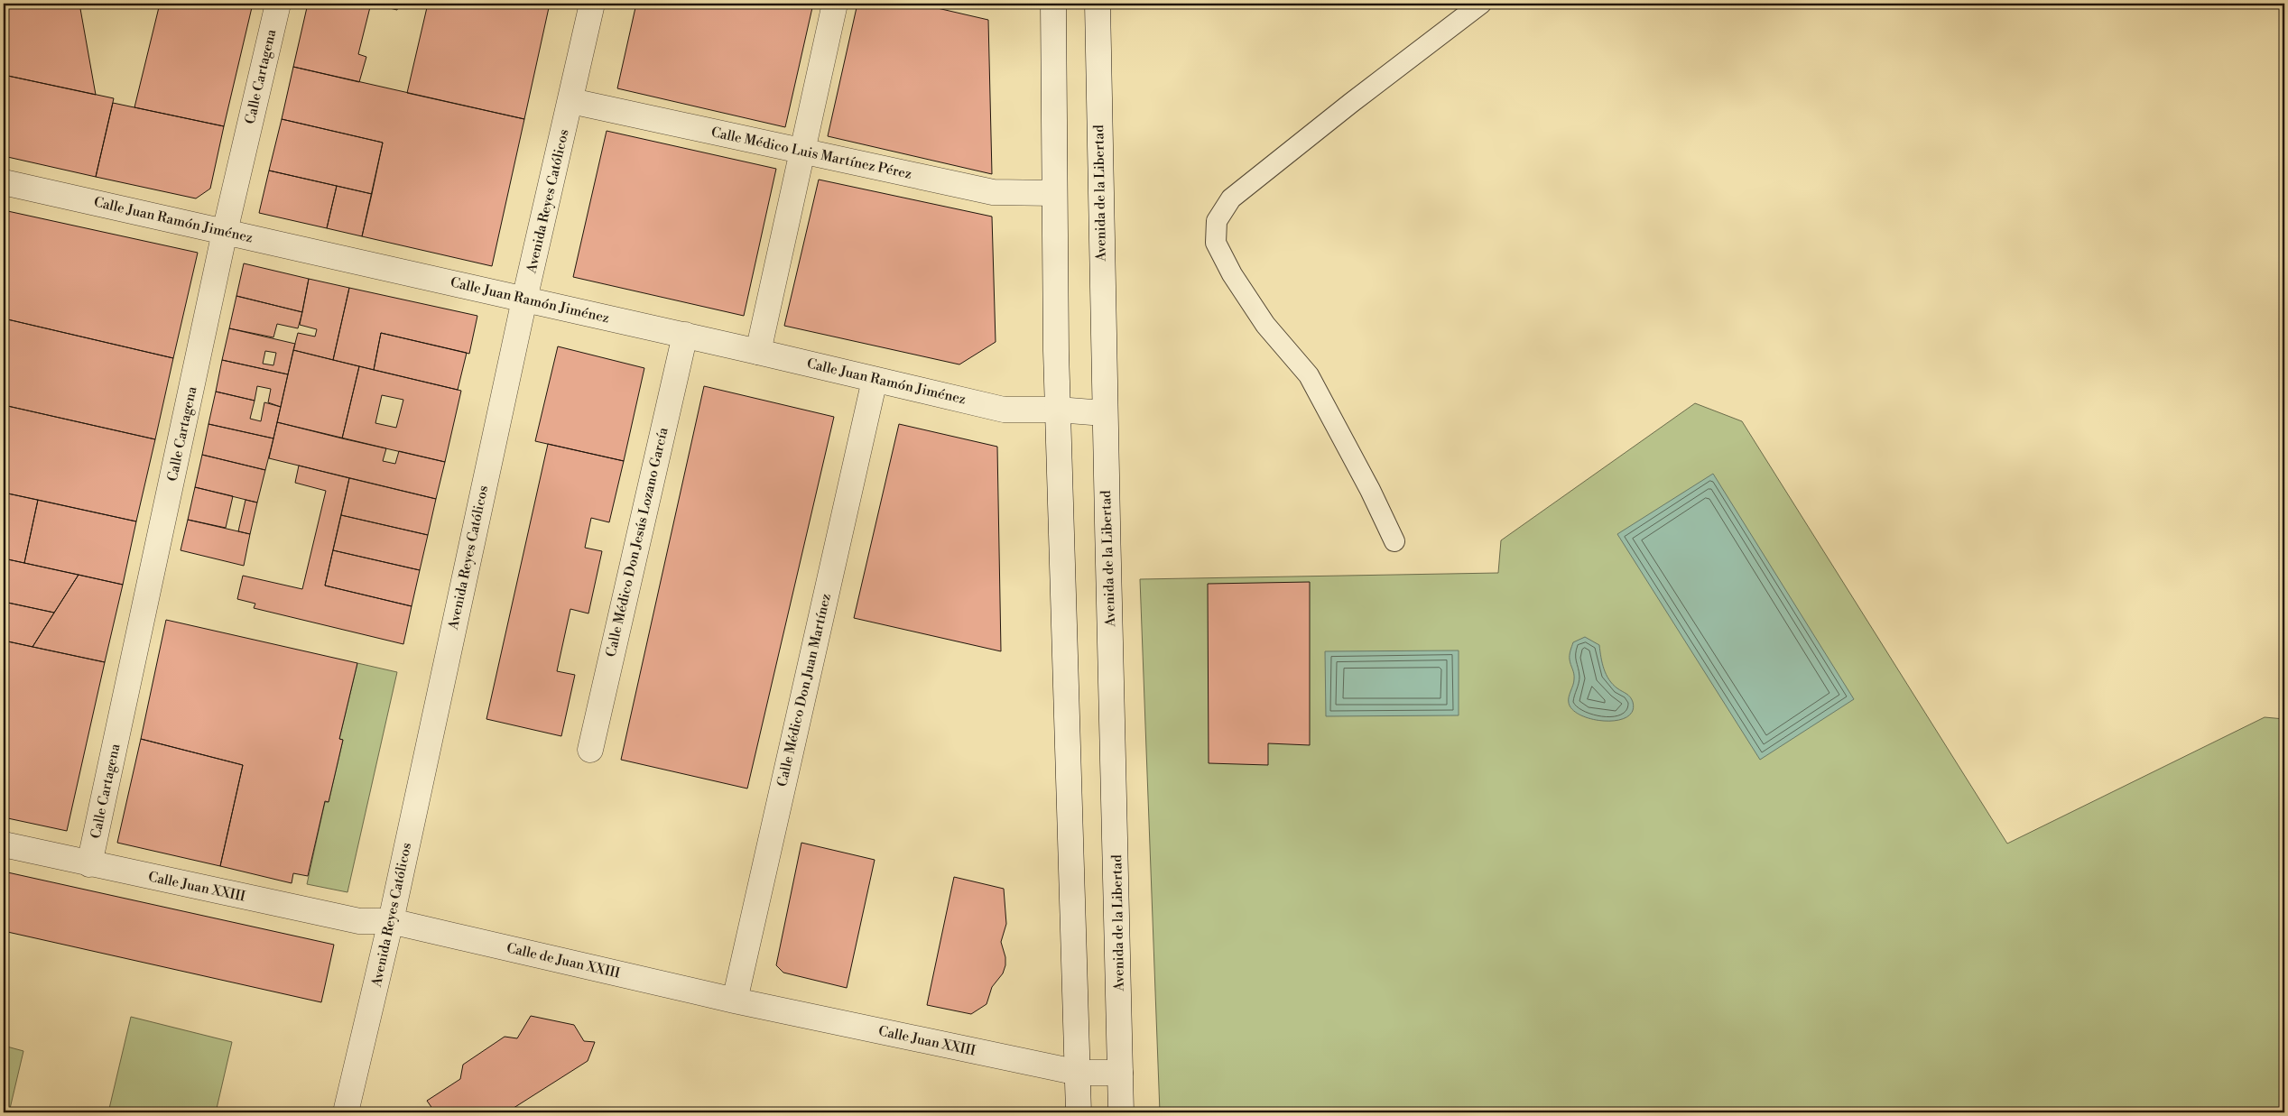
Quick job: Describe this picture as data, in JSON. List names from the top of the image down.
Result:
{
  "streets": {
    "street": [
      "Calle Cartagena",
      "Calle Médico Luis Martínez Pérez",
      "Avenida de la Libertad",
      "Avenida Reyes Católicos",
      "Calle Juan Ramón Jiménez",
      "Calle Médico Don Jesús Lozano García",
      "Calle Médico Don Juan Martínez",
      "Calle Juan XXIII",
      "Calle de Juan XXIII"
    ]
  },
  "crossings": [
    ["Calle Cartagena", "Calle Juan Ramón Jiménez"],
    ["Calle Cartagena", "Calle Juan XXIII"],
    ["Calle Médico Luis Martínez Pérez", "Avenida Reyes Católicos"],
    ["Avenida de la Libertad", "Calle Juan Ramón Jiménez"],
    ["Avenida de la Libertad", "Calle Juan XXIII"],
    ["Avenida Reyes Católicos", "Calle Juan Ramón Jiménez"],
    ["Avenida Reyes Católicos", "Calle Juan XXIII"],
    ["Avenida Reyes Católicos", "Calle de Juan XXIII"],
    ["Calle Juan Ramón Jiménez", "Calle Médico Don Jesús Lozano García"],
    ["Calle Juan Ramón Jiménez", "Calle Médico Don Juan Martínez"],
    ["Calle Médico Don Juan Martínez", "Calle Juan XXIII"],
    ["Calle Médico Don Juan Martínez", "Calle de Juan XXIII"],
    ["Calle Juan XXIII", "Calle de Juan XXIII"]
  ]
}
